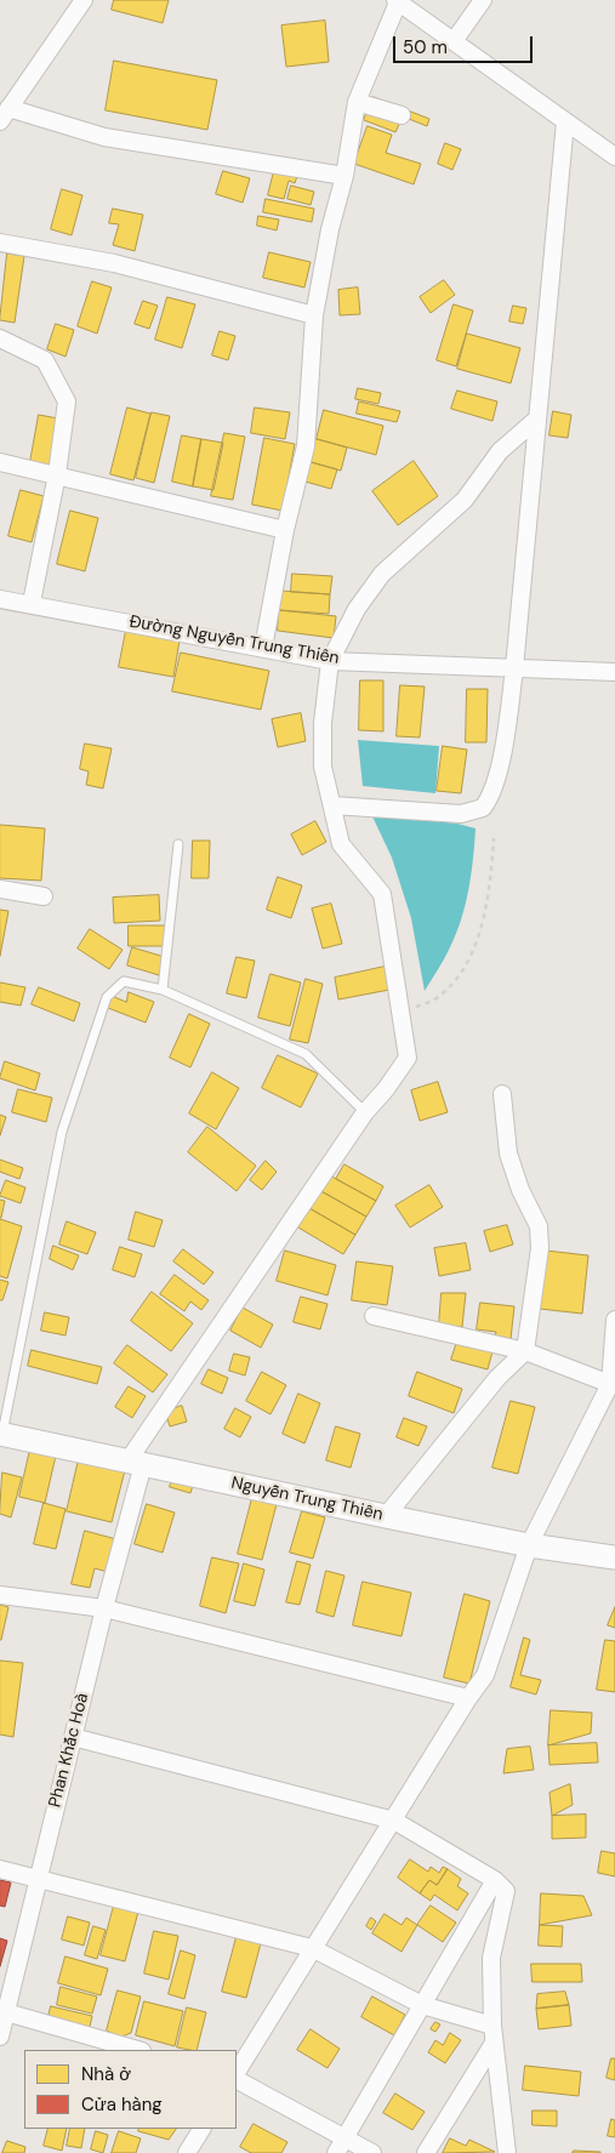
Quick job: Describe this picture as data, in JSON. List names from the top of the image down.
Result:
{
  "streets": {
    "street": ["Đường Nguyễn Trung Thiên", "Nguyễn Trung Thiên", "Phan Khắc Hoà"]
  },
  "crossings": [
    ["Đường Nguyễn Trung Thiên", "Phan Khắc Hoà"],
    ["Nguyễn Trung Thiên", "Phan Khắc Hoà"]
  ],
  "legend": ["Nhà ở", "Cửa hàng"],
  "scale_bar": "50 m"
}
